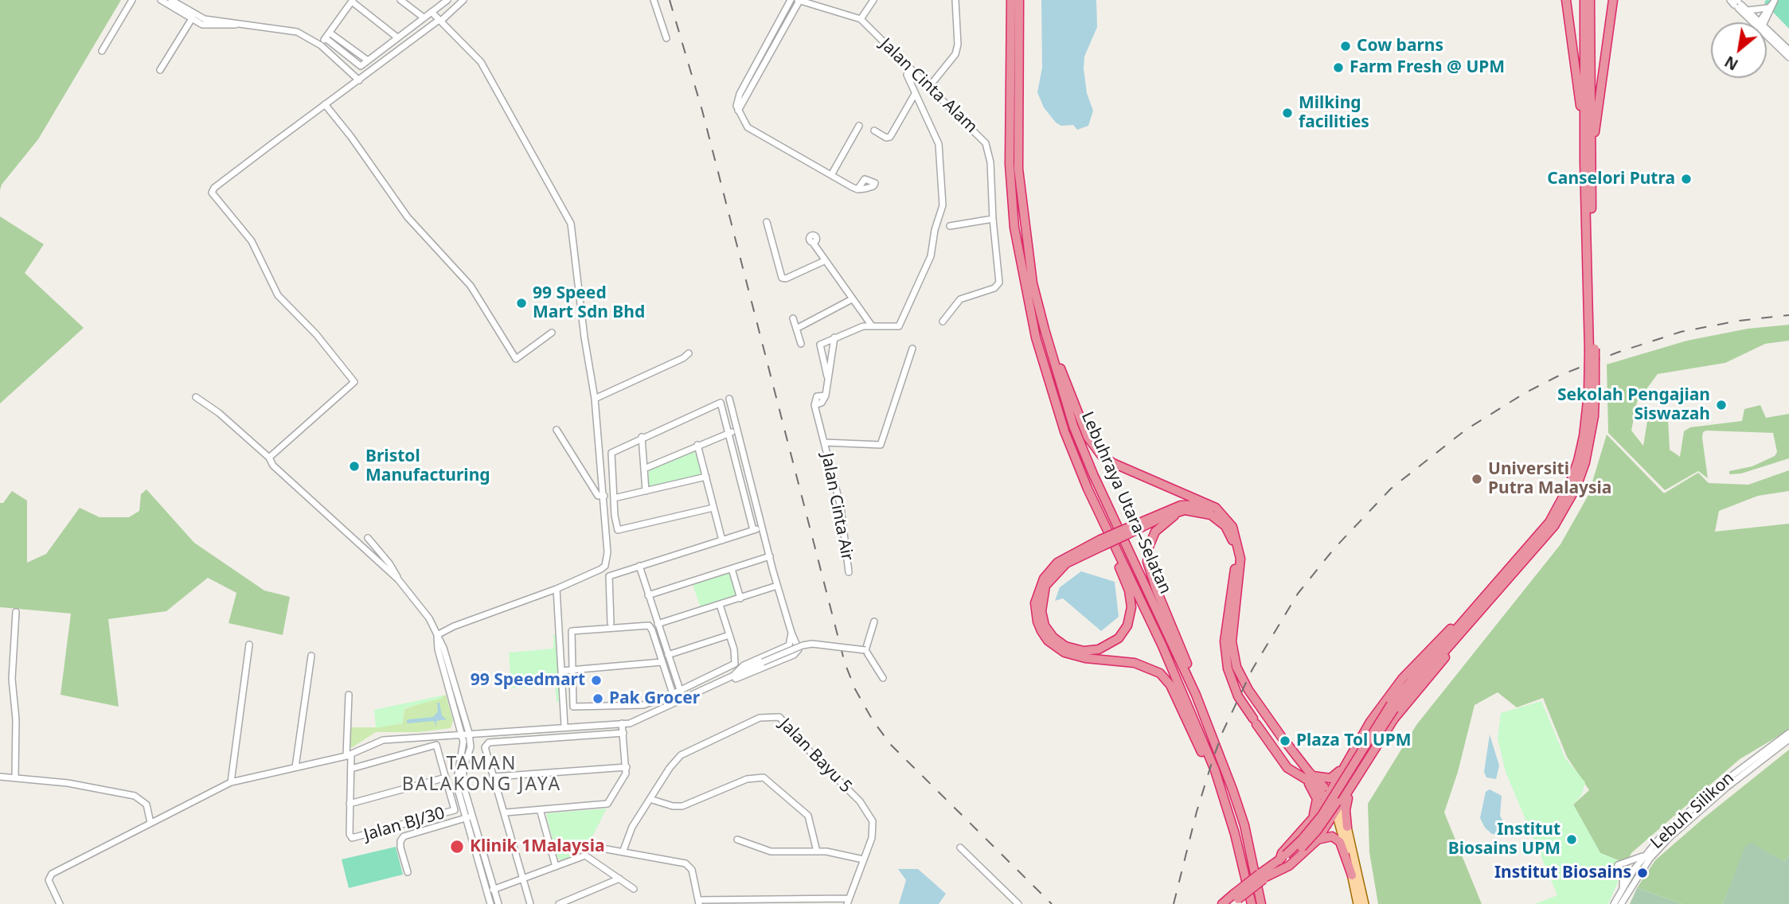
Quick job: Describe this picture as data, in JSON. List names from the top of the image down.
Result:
{
  "streets": {
    "highway": ["Lebuhraya Utara–Selatan"],
    "street": [
      "Jalan Cinta Alam",
      "Jalan Cinta Air",
      "Jalan Bayu 5",
      "Lebuh Silikon",
      "Jalan BJ/30"
    ]
  },
  "districts": ["TAMAN BALAKONG JAYA"],
  "places": [
    "Cow barns",
    "Farm Fresh @ UPM",
    "Milking facilities",
    "Canselori Putra",
    "99 Speed Mart Sdn Bhd",
    "Sekolah Pengajian Siswazah",
    "Bristol Manufacturing",
    "Universiti Putra Malaysia",
    "99 Speedmart",
    "Pak Grocer",
    "Plaza Tol UPM",
    "Institut Biosains UPM",
    "Klinik 1Malaysia",
    "Institut Biosains"
  ],
  "north": "bottom left"
}
